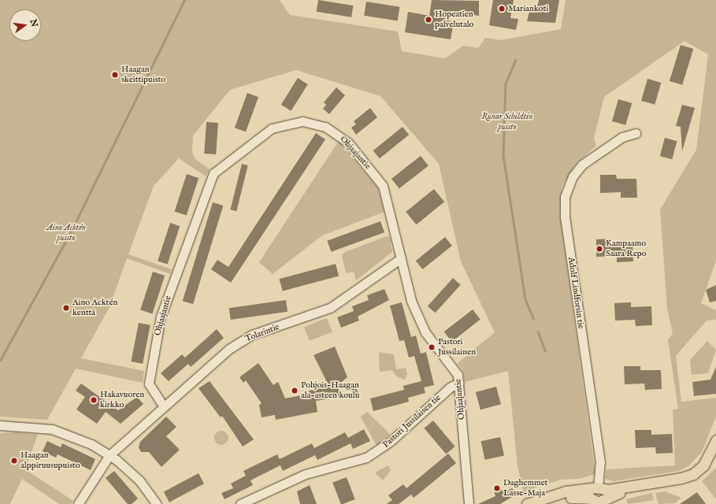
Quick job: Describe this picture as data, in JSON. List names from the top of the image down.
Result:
{
  "streets": {
    "street": [
      "Ohjaajantie",
      "Adolf Lindforsin tie",
      "Tolarintie",
      "Pastori Jussilaisen tie"
    ]
  },
  "crossings": [
    ["Ohjaajantie", "Tolarintie"],
    ["Ohjaajantie", "Pastori Jussilaisen tie"]
  ],
  "parks": ["Runar Schildtin puisto", "Aino Acktén puisto"],
  "places": [
    "Mariankoti",
    "Hopeatien palvelutalo",
    "Haagan skeittipuisto",
    "Kampaamo Saara Repo",
    "Aino Acktén kenttä",
    "Pastori Jussilainen",
    "Pohjois-Haagan ala-asteen koulu",
    "Hakavuoren kirkko",
    "Haagan alppiruusupuisto",
    "Daghemmet Lasse-Maja"
  ],
  "north": "right"
}
